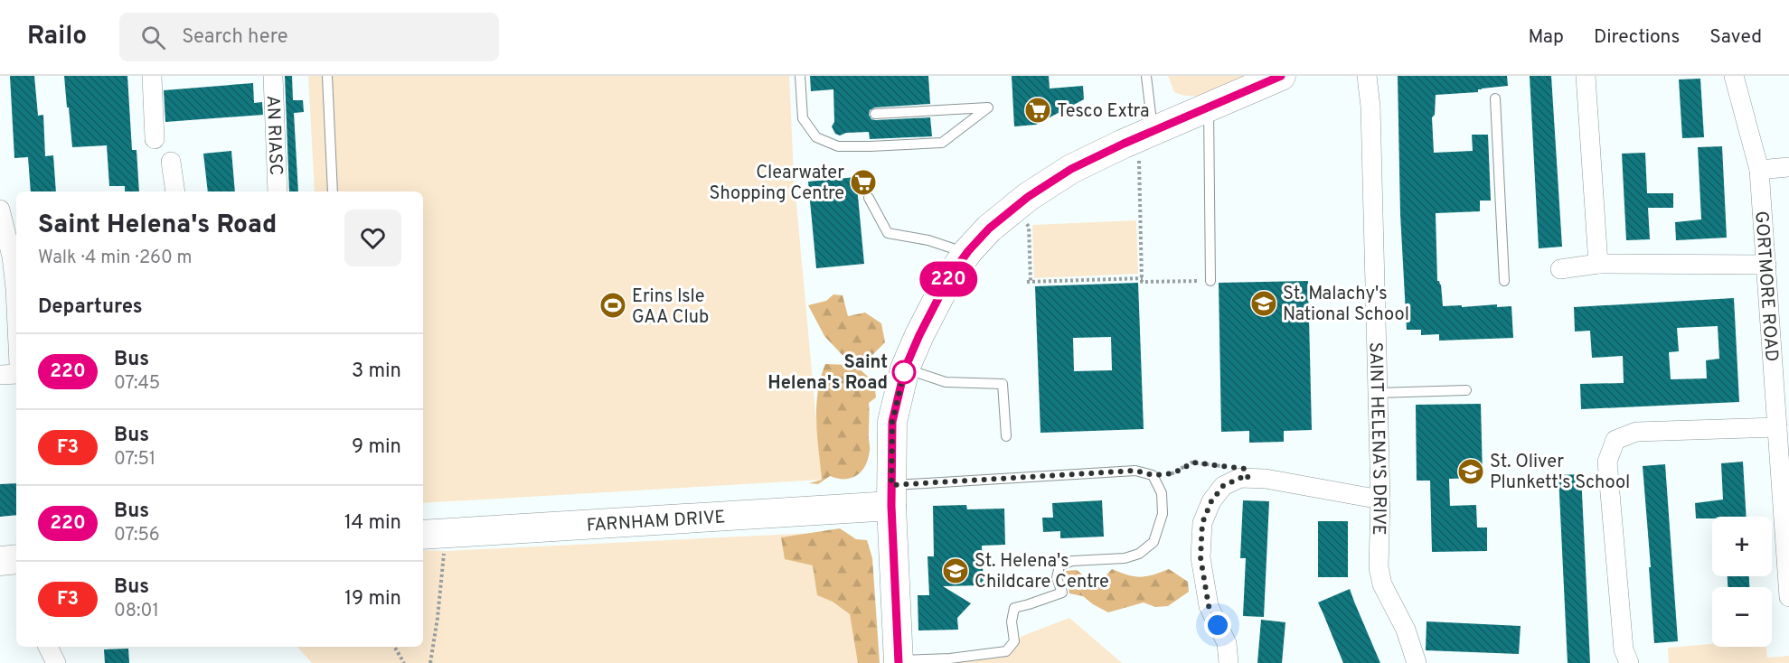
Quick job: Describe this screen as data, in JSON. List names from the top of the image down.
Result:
{
  "streets": {
    "street": [
      "AN RIASC",
      "GORTMORE ROAD",
      "SAINT HELENA'S DRIVE",
      "FARNHAM DRIVE"
    ]
  },
  "places": {
    "supermarket": ["Tesco Extra", "Clearwater Shopping Centre"],
    "school or university": ["St. Malachy's National School", "St. Oliver Plunkett's School", "St. Helena's Childcare Centre"],
    "sports": ["Erins Isle GAA Club"],
    "other": ["Saint Helena's Road"]
  },
  "lines": ["bus line 220"],
  "page": {
    "header": "Railo",
    "search": "Search here",
    "nav": ["Map", "Directions", "Saved"],
    "on_map": "220",
    "heading": [
      ["Saint Helena's Road", "Walk · 4 min · 260 m"],
      "Departures"
    ],
    "list": [
      {
        "mark": "220",
        "name": "Bus",
        "note": "07:45",
        "value": "3 min"
      },
      {
        "mark": "F3",
        "name": "Bus",
        "note": "07:51",
        "value": "9 min"
      },
      {
        "mark": "220",
        "name": "Bus",
        "note": "07:56",
        "value": "14 min"
      },
      {
        "mark": "F3",
        "name": "Bus",
        "note": "08:01",
        "value": "19 min"
      }
    ],
    "map_buttons": ["+", "−"]
  }
}
